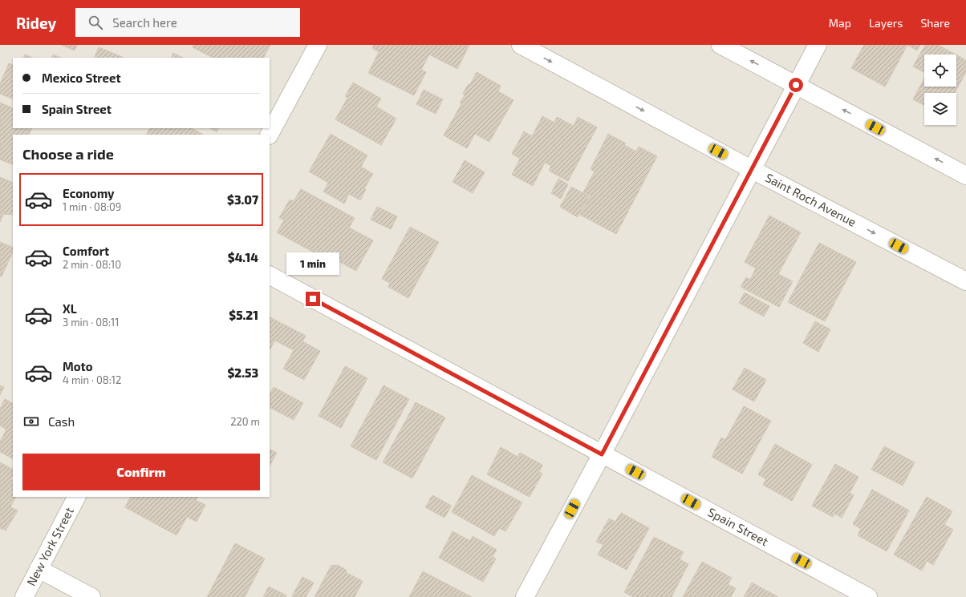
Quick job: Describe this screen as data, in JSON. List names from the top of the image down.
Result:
{
  "streets": {
    "street": ["Saint Roch Avenue", "Spain Street", "New York Street"]
  },
  "page": {
    "header": "Ridey",
    "search": "Search here",
    "nav": ["Map", "Layers", "Share"],
    "banner": ["Mexico Street", "Spain Street"],
    "heading": "Choose a ride",
    "list": [
      {
        "name": "Economy",
        "note": "1 min · 08:09",
        "value": "$3.07"
      },
      {
        "name": "Comfort",
        "note": "2 min · 08:10",
        "value": "$4.14"
      },
      {
        "name": "XL",
        "note": "3 min · 08:11",
        "value": "$5.21"
      },
      {
        "name": "Moto",
        "note": "4 min · 08:12",
        "value": "$2.53"
      }
    ],
    "bubble": "1 min",
    "pay": ["Cash", "220 m"],
    "buttons": "Confirm"
  }
}
